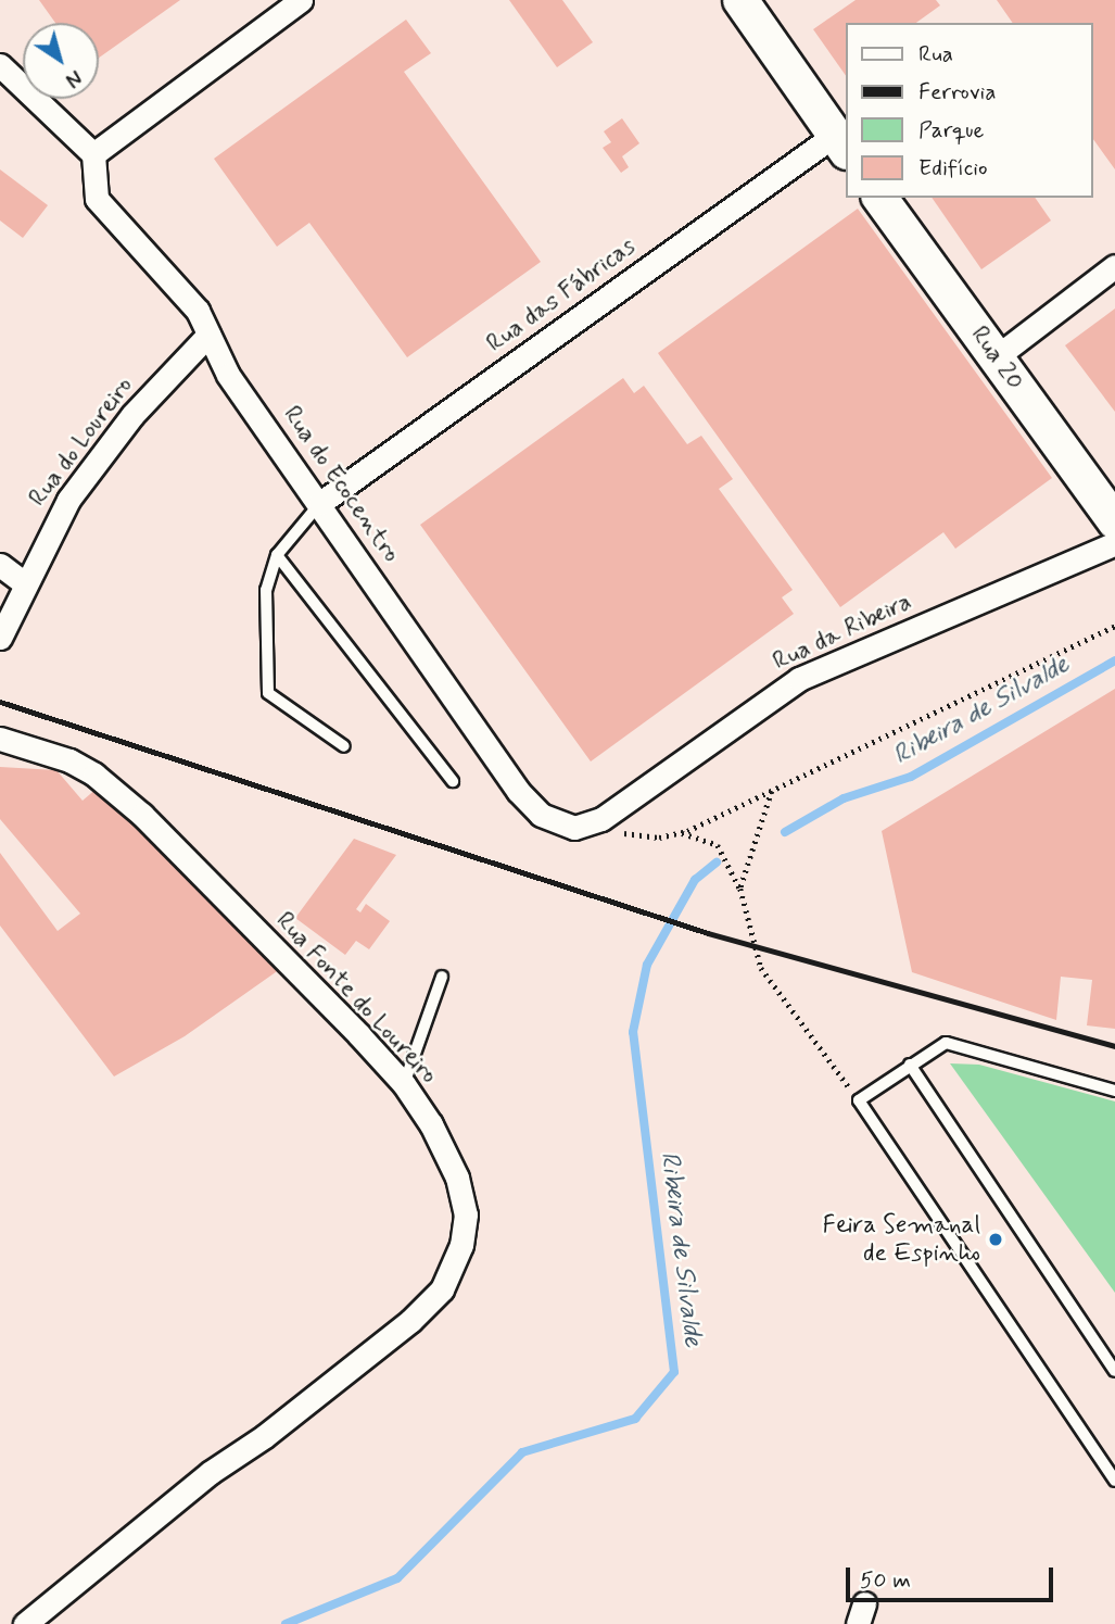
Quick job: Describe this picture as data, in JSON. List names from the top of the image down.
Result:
{
  "streets": {
    "main road": ["Rua 20"],
    "street": [
      "Rua das Fábricas",
      "Rua do Loureiro",
      "Rua do Ecocentro",
      "Rua da Ribeira",
      "Rua Fonte do Loureiro"
    ]
  },
  "crossings": [
    ["Rua das Fábricas", "Rua do Ecocentro"],
    ["Rua do Loureiro", "Rua do Ecocentro"],
    ["Rua do Ecocentro", "Rua da Ribeira"]
  ],
  "water": ["Ribeira de Silvalde"],
  "places": ["Feira Semanal de Espinho"],
  "legend": [
    "Rua",
    "Ferrovia",
    "Parque",
    "Edifício"
  ],
  "scale_bar": "50 m",
  "north": "bottom right"
}
